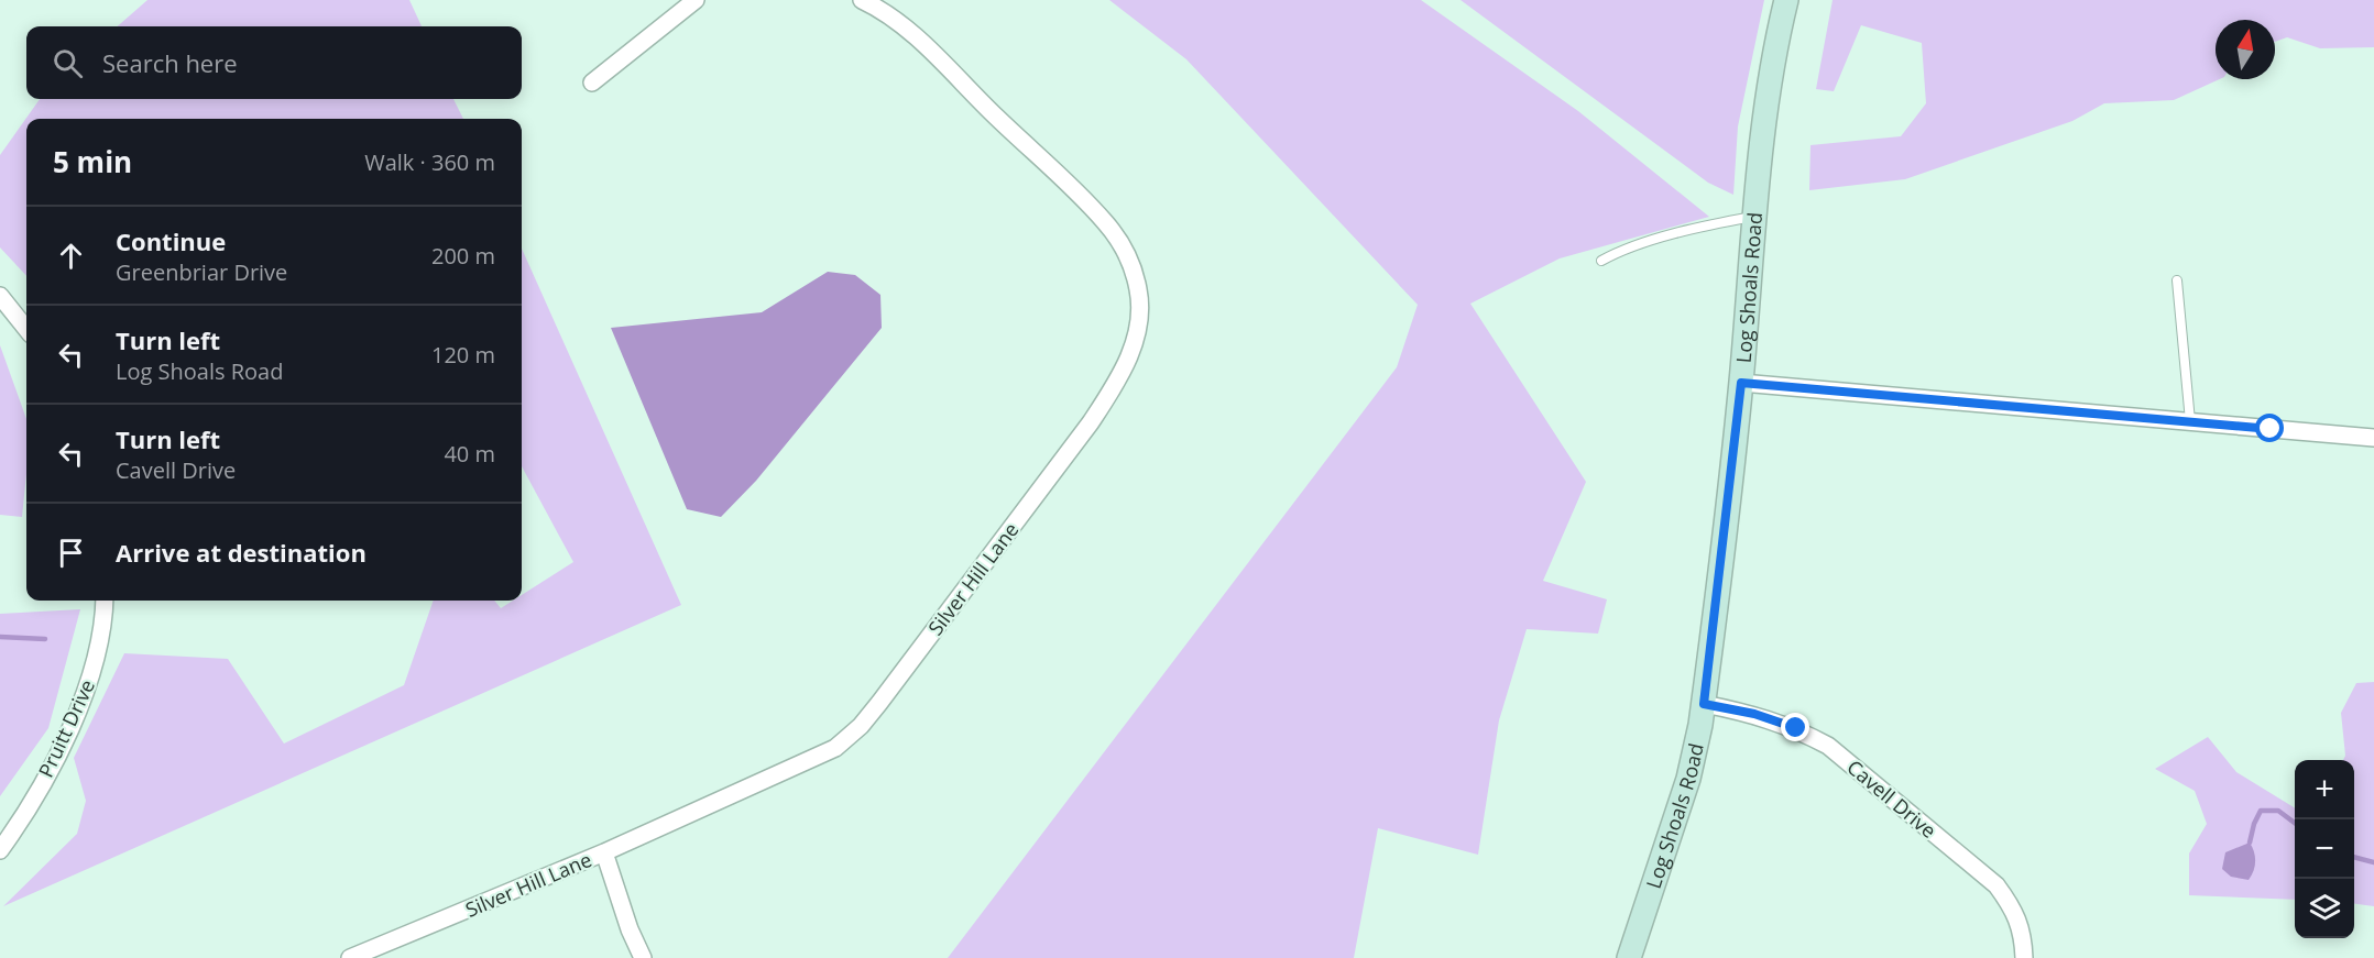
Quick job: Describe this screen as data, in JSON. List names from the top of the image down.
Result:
{
  "streets": {
    "street": [
      "Log Shoals Road",
      "Silver Hill Lane",
      "Pruitt Drive",
      "Cavell Drive"
    ]
  },
  "crossings": [
    ["Log Shoals Road", "Cavell Drive"]
  ],
  "north": "top",
  "page": {
    "search": "Search here",
    "heading": ["5 min", "Walk · 360 m"],
    "list": [
      ["Continue", "Greenbriar Drive", "200 m"],
      ["Turn left", "Log Shoals Road", "120 m"],
      ["Turn left", "Cavell Drive", "40 m"],
      "Arrive at destination"
    ],
    "map_buttons": ["+", "−"]
  }
}
